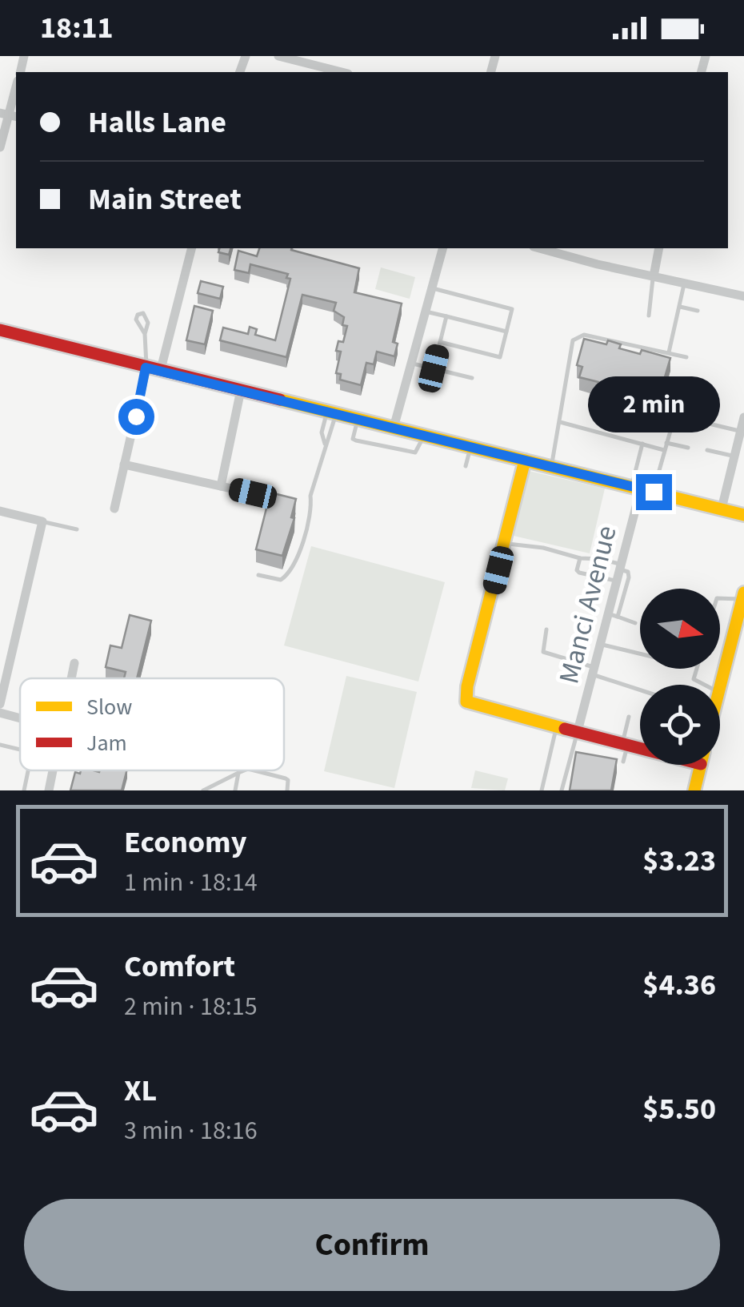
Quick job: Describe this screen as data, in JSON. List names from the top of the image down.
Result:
{
  "streets": {
    "street": ["Manci Avenue"]
  },
  "legend": ["Slow", "Jam"],
  "north": "right",
  "page": {
    "status": "18:11",
    "banner": ["Halls Lane", "Main Street"],
    "bubble": "2 min",
    "list": [
      {
        "name": "Economy",
        "note": "1 min · 18:14",
        "value": "$3.23"
      },
      {
        "name": "Comfort",
        "note": "2 min · 18:15",
        "value": "$4.36"
      },
      {
        "name": "XL",
        "note": "3 min · 18:16",
        "value": "$5.50"
      }
    ],
    "buttons": "Confirm"
  }
}
